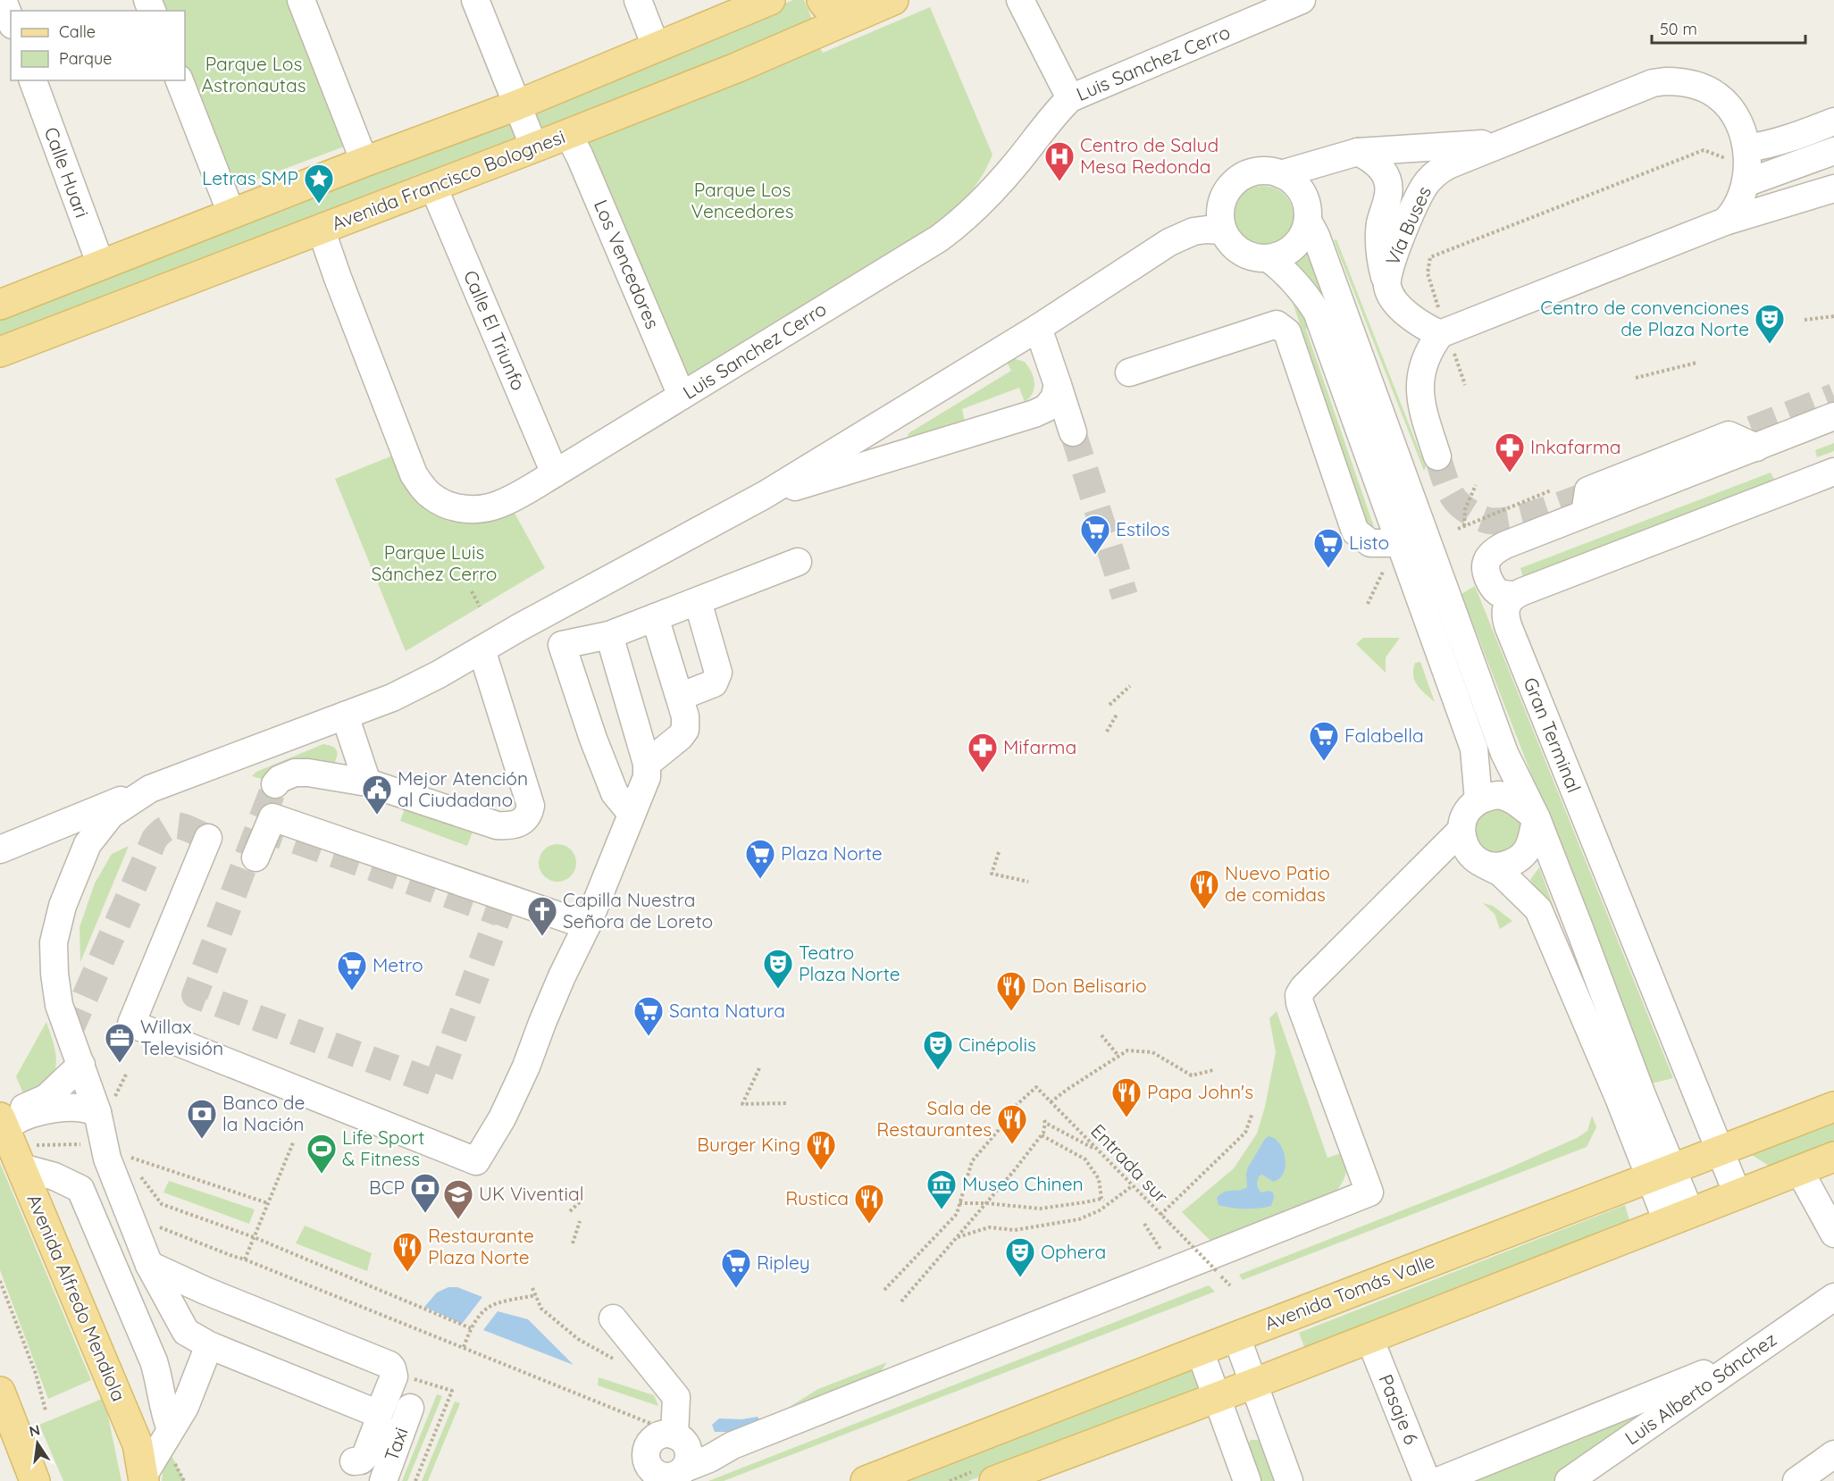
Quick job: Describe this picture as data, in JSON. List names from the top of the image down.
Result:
{
  "streets": {
    "main road": ["Avenida Francisco Bolognesi", "Avenida Tomás Valle", "Avenida Alfredo Mendiola"],
    "street": [
      "Luis Sanchez Cerro",
      "Calle Huari",
      "Vía Buses",
      "Los Vencedores",
      "Calle El Triunfo",
      "Gran Terminal",
      "Luis Alberto Sánchez",
      "Pasaje 6",
      "Taxi"
    ],
    "path": ["Entrada sur"]
  },
  "crossings": [
    ["Luis Sanchez Cerro", "Avenida Francisco Bolognesi"],
    ["Luis Sanchez Cerro", "Los Vencedores"],
    ["Luis Sanchez Cerro", "Calle El Triunfo"],
    ["Avenida Francisco Bolognesi", "Los Vencedores"],
    ["Avenida Francisco Bolognesi", "Calle El Triunfo"],
    ["Gran Terminal", "Avenida Tomás Valle"]
  ],
  "parks": ["Parque Los Astronautas", "Parque Los Vencedores", "Parque Luis Sánchez Cerro"],
  "places": {
    "hospital": ["Centro de Salud Mesa Redonda"],
    "place": ["Letras SMP"],
    "theatre": [
      "Centro de convenciones de Plaza Norte",
      "Teatro Plaza Norte",
      "Cinépolis",
      "Ophera"
    ],
    "pharmacy": ["Inkafarma", "Mifarma"],
    "supermarket": [
      "Estilos",
      "Listo",
      "Falabella",
      "Plaza Norte",
      "Metro",
      "Santa Natura",
      "Ripley"
    ],
    "public building": ["Mejor Atención al Ciudadano"],
    "restaurant": [
      "Nuevo Patio de comidas",
      "Don Belisario",
      "Papa John's",
      "Sala de Restaurantes",
      "Burger King",
      "Rustica",
      "Restaurante Plaza Norte"
    ],
    "church": ["Capilla Nuestra Señora de Loreto"],
    "office": ["Willax Televisión"],
    "bank": ["Banco de la Nación", "BCP"],
    "sports": ["Life Sport & Fitness"],
    "museum": ["Museo Chinen"],
    "school or university": ["UK Vivential"]
  },
  "legend": ["Calle", "Parque"],
  "scale_bar": "50 m",
  "north": "top"
}
